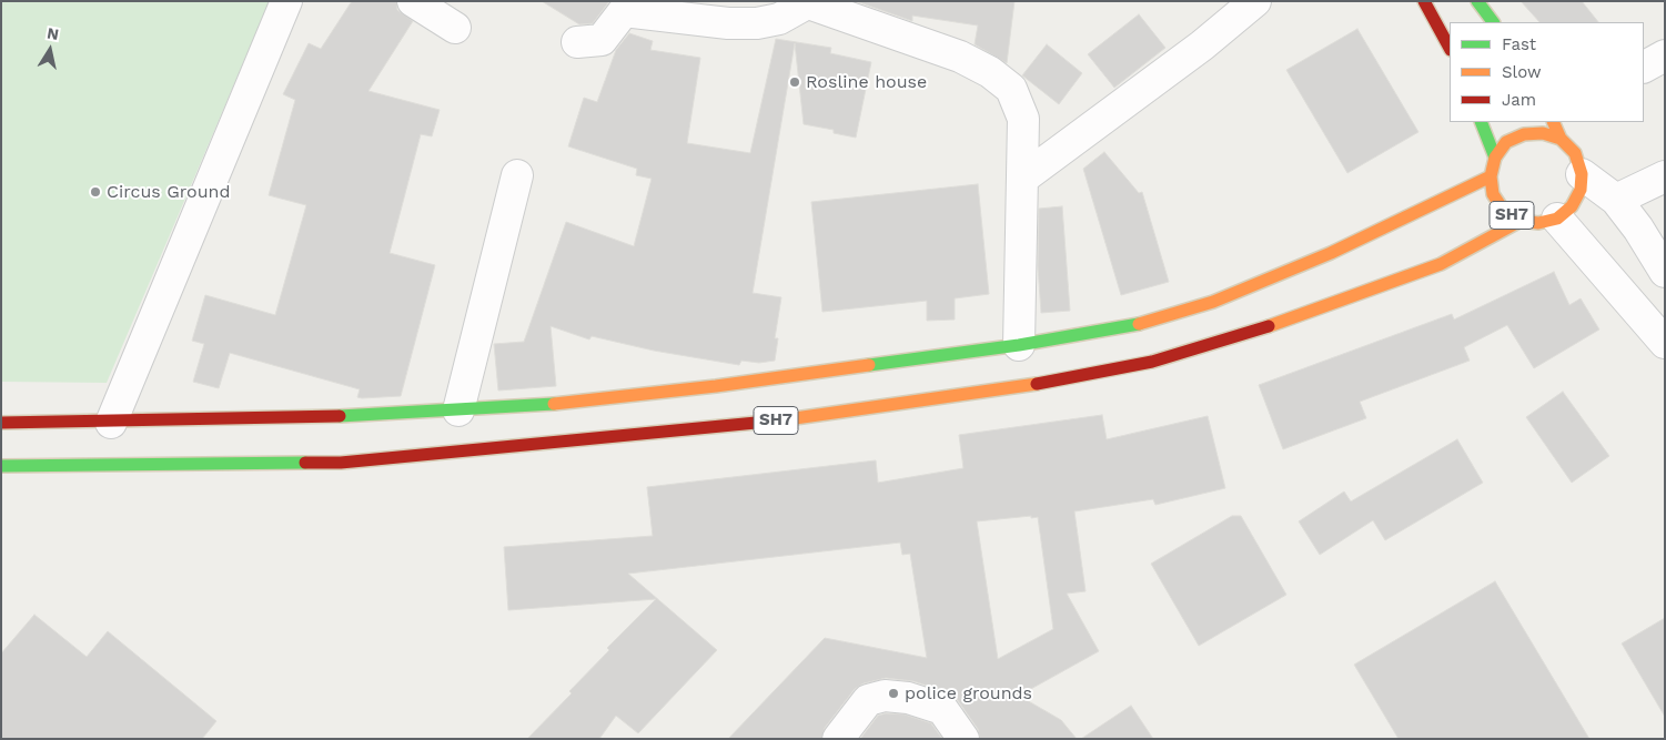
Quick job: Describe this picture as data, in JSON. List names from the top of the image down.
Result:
{
  "streets": {
    "main road": ["SH7"]
  },
  "places": ["Rosline house", "Circus Ground", "police grounds"],
  "legend": ["Fast", "Slow", "Jam"],
  "north": "top"
}
